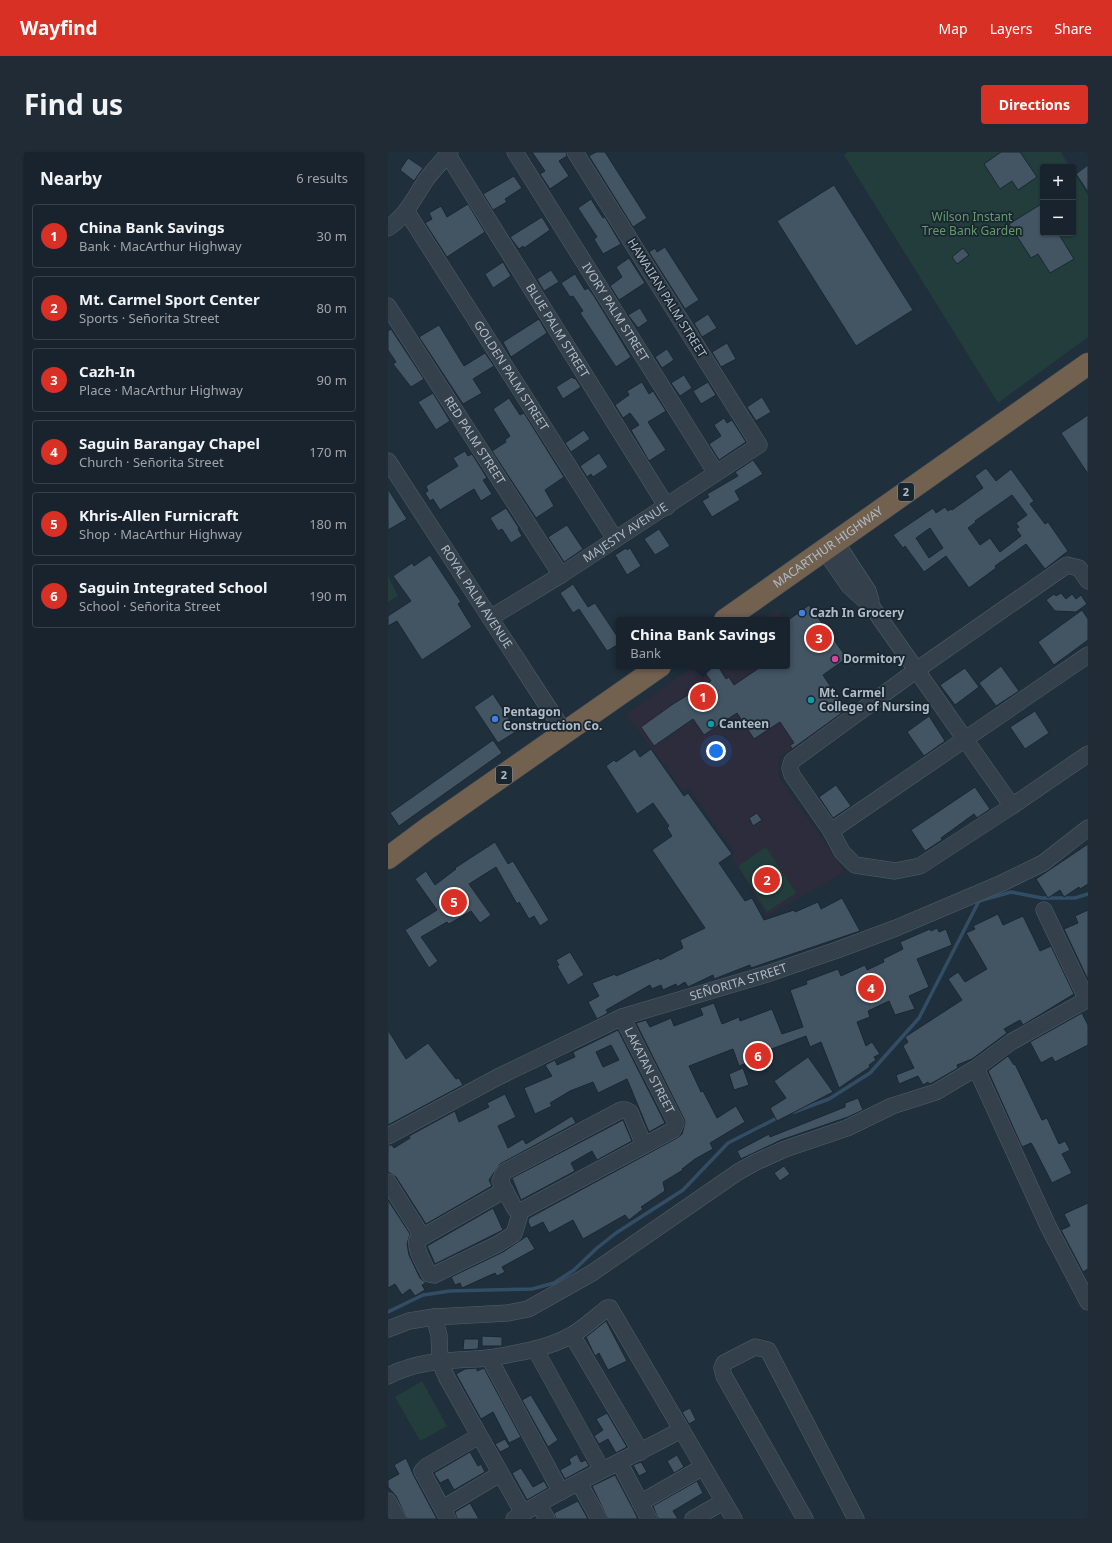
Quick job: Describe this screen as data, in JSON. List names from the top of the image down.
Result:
{
  "streets": {
    "highway": ["2", "MACARTHUR HIGHWAY"],
    "street": [
      "HAWAIIAN PALM STREET",
      "IVORY PALM STREET",
      "BLUE PALM STREET",
      "GOLDEN PALM STREET",
      "RED PALM STREET",
      "MAJESTY AVENUE",
      "ROYAL PALM AVENUE",
      "SEÑORITA STREET",
      "LAKATAN STREET"
    ]
  },
  "crossings": [
    ["HAWAIIAN PALM STREET", "MAJESTY AVENUE"],
    ["IVORY PALM STREET", "MAJESTY AVENUE"],
    ["BLUE PALM STREET", "MAJESTY AVENUE"],
    ["GOLDEN PALM STREET", "MAJESTY AVENUE"],
    ["RED PALM STREET", "MAJESTY AVENUE"],
    ["2", "ROYAL PALM AVENUE"],
    ["MAJESTY AVENUE", "ROYAL PALM AVENUE"],
    ["SEÑORITA STREET", "LAKATAN STREET"]
  ],
  "parks": ["Wilson Instant Tree Bank Garden"],
  "places": [
    "Cazh In Grocery",
    "Dormitory",
    "Mt. Carmel College of Nursing",
    "Pentagon Construction Co.",
    "Canteen"
  ],
  "page": {
    "header": "Wayfind",
    "nav": ["Map", "Layers", "Share"],
    "title": "Find us",
    "buttons": "Directions",
    "heading": ["Nearby", "6 results"],
    "map_buttons": ["+", "−"],
    "list": [
      {
        "mark": "1",
        "name": "China Bank Savings",
        "note": "Bank · MacArthur Highway",
        "value": "30 m"
      },
      {
        "mark": "2",
        "name": "Mt. Carmel Sport Center",
        "note": "Sports · Señorita Street",
        "value": "80 m"
      },
      {
        "mark": "3",
        "name": "Cazh-In",
        "note": "Place · MacArthur Highway",
        "value": "90 m"
      },
      {
        "mark": "4",
        "name": "Saguin Barangay Chapel",
        "note": "Church · Señorita Street",
        "value": "170 m"
      },
      {
        "mark": "5",
        "name": "Khris-Allen Furnicraft",
        "note": "Shop · MacArthur Highway",
        "value": "180 m"
      },
      {
        "mark": "6",
        "name": "Saguin Integrated School",
        "note": "School · Señorita Street",
        "value": "190 m"
      }
    ],
    "popup": ["China Bank Savings", "Bank"],
    "pins": [
      "3",
      "1",
      "2",
      "5",
      "4",
      "6"
    ]
  }
}
